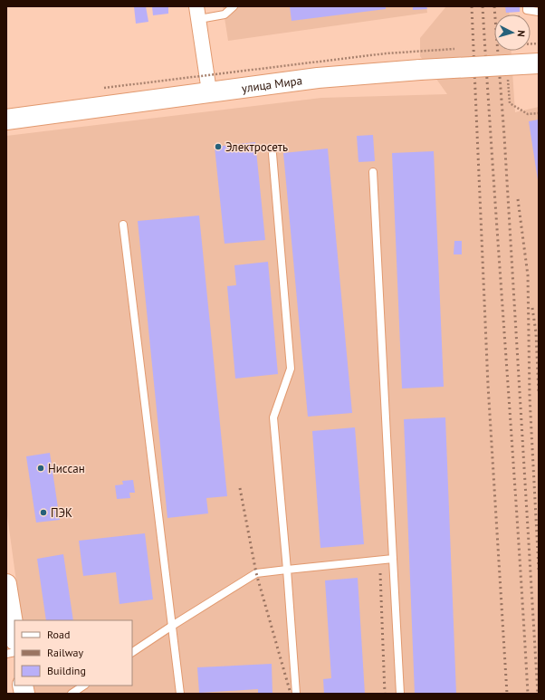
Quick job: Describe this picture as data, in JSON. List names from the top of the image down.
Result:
{
  "streets": {
    "main road": ["улица Мира"]
  },
  "places": ["Электросеть", "Ниссан", "ПЭК"],
  "legend": ["Road", "Railway", "Building"],
  "north": "right"
}
